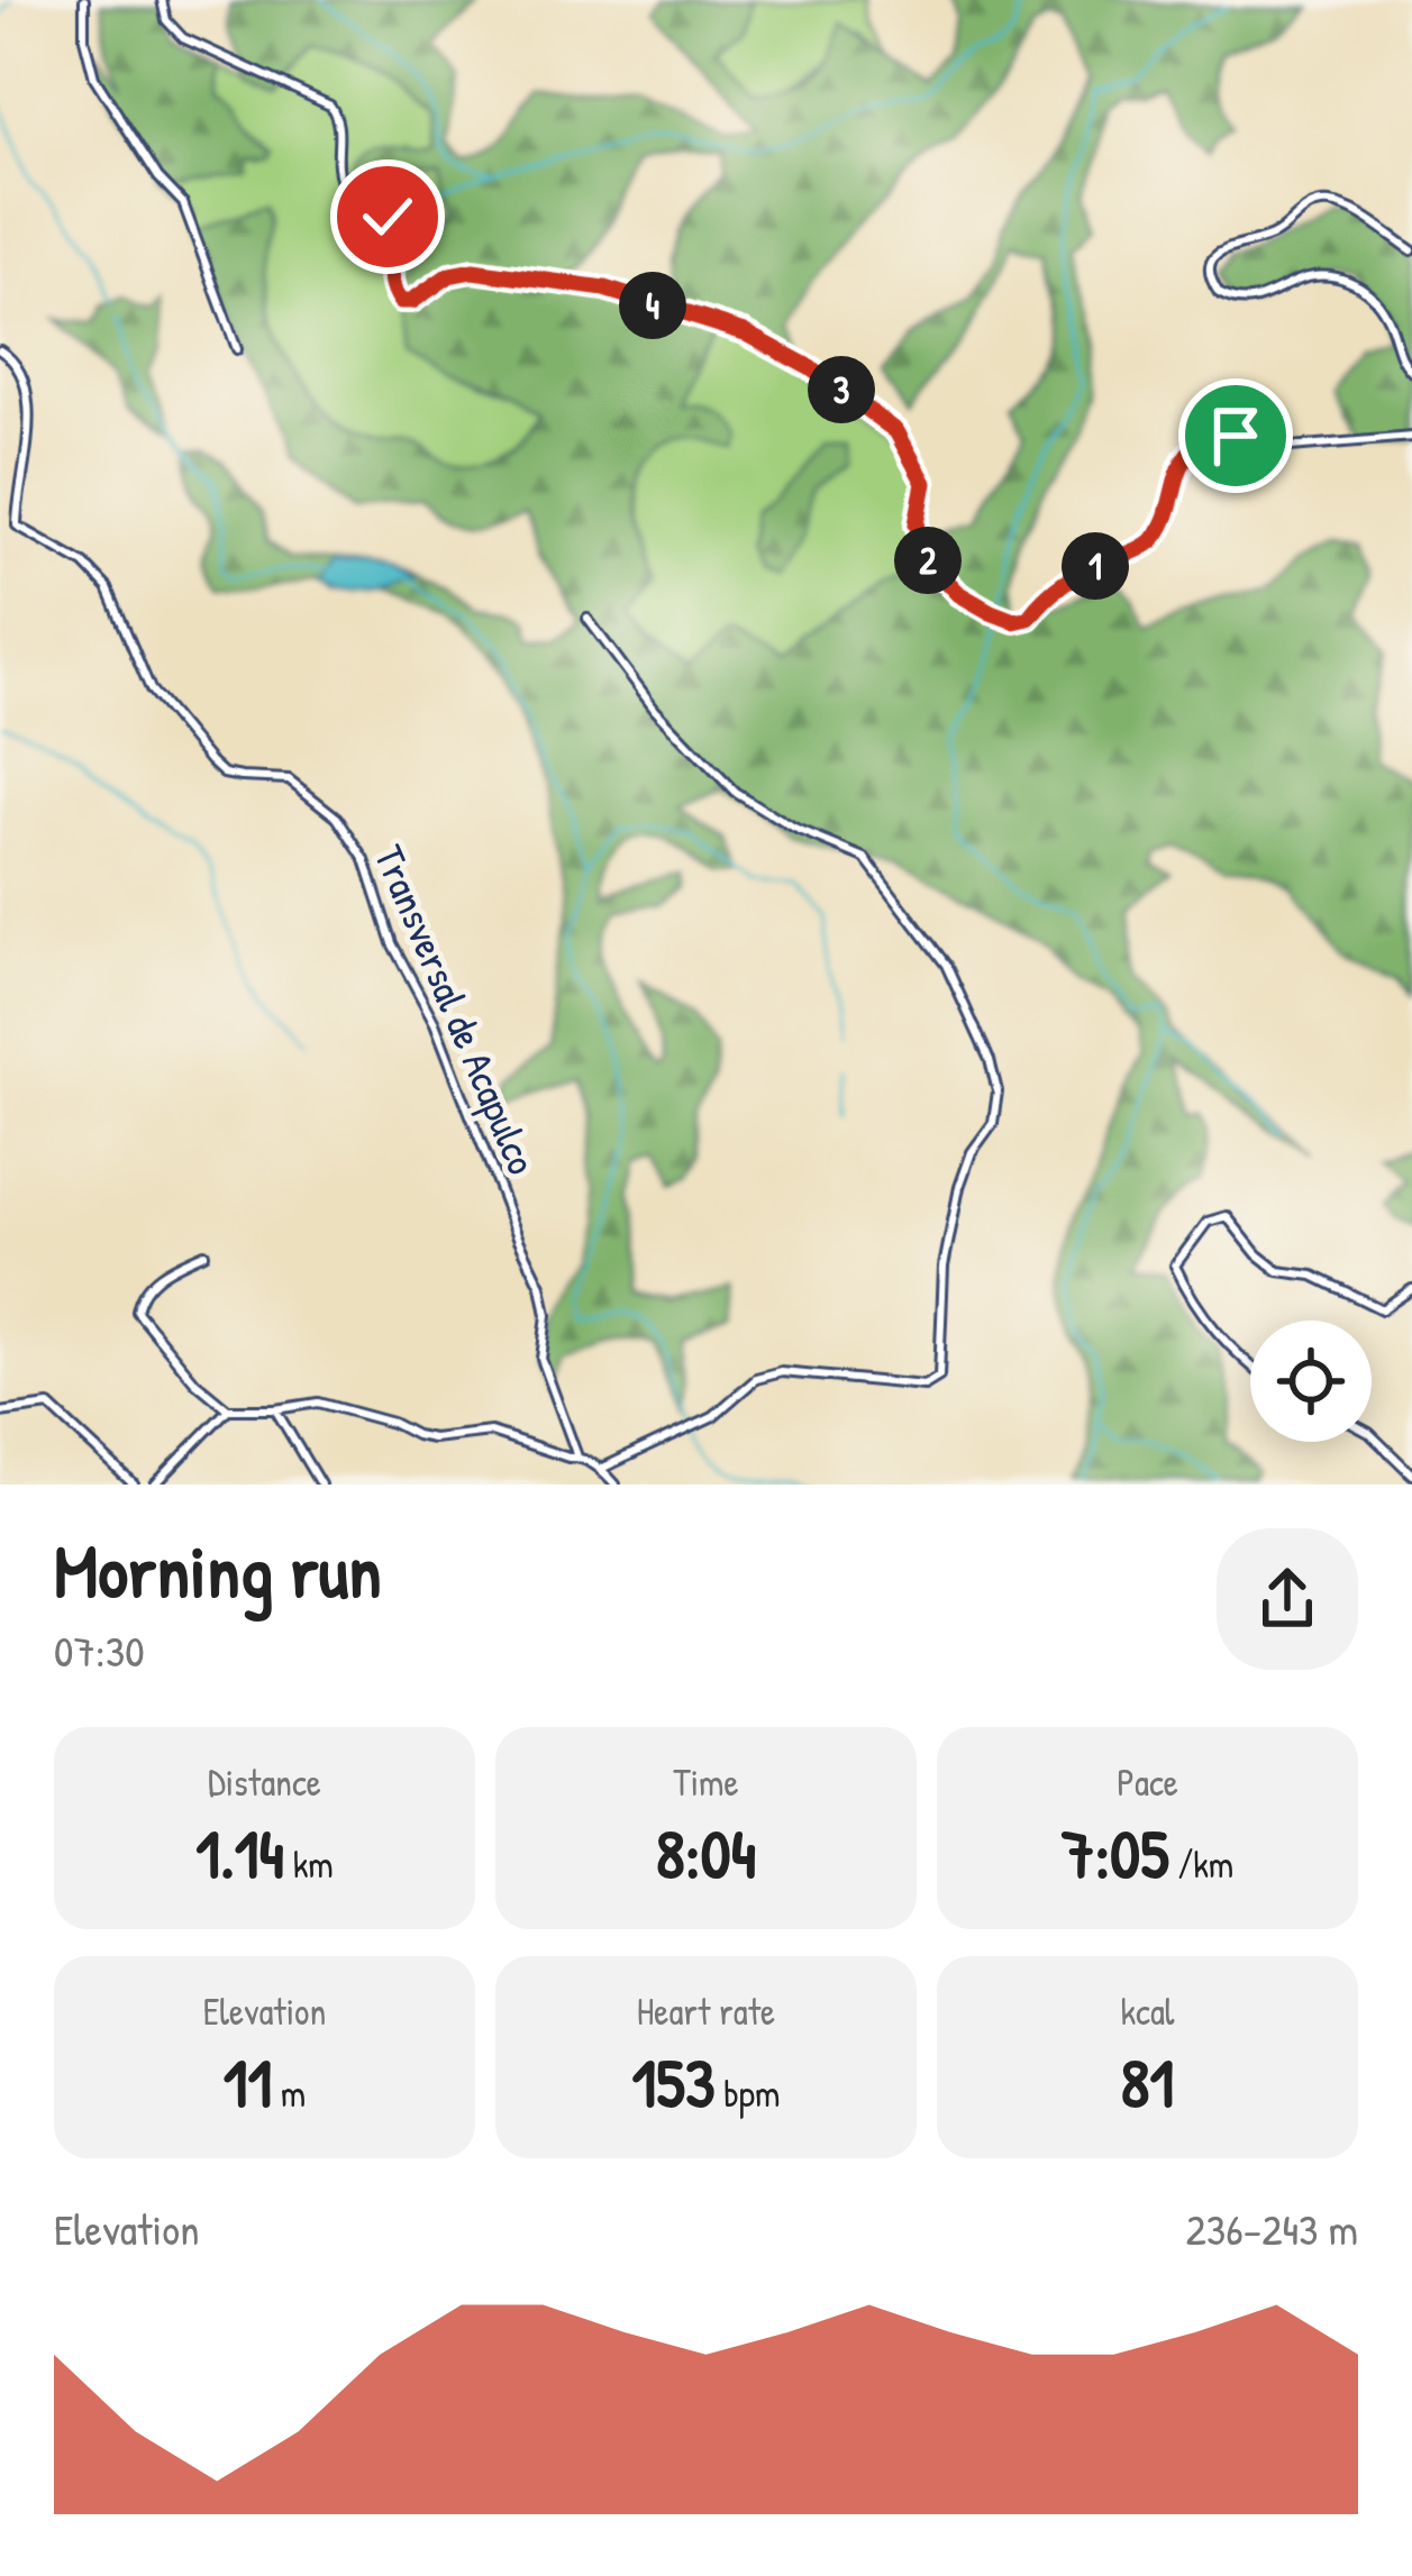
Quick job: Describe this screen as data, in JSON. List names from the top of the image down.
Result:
{
  "streets": {
    "street": ["Transversal de Acapulco"]
  },
  "page": {
    "pins": [
      "4",
      "3",
      "2",
      "1"
    ],
    "heading": ["Morning run", "07:30"],
    "stats": [
      ["Distance", "1.14 km"],
      ["Time", "8:04"],
      ["Pace", "7:05 /km"],
      ["Elevation", "11 m"],
      ["Heart rate", "153 bpm"],
      ["kcal", "81"]
    ],
    "chart": ["Elevation", "236–243 m"]
  }
}
